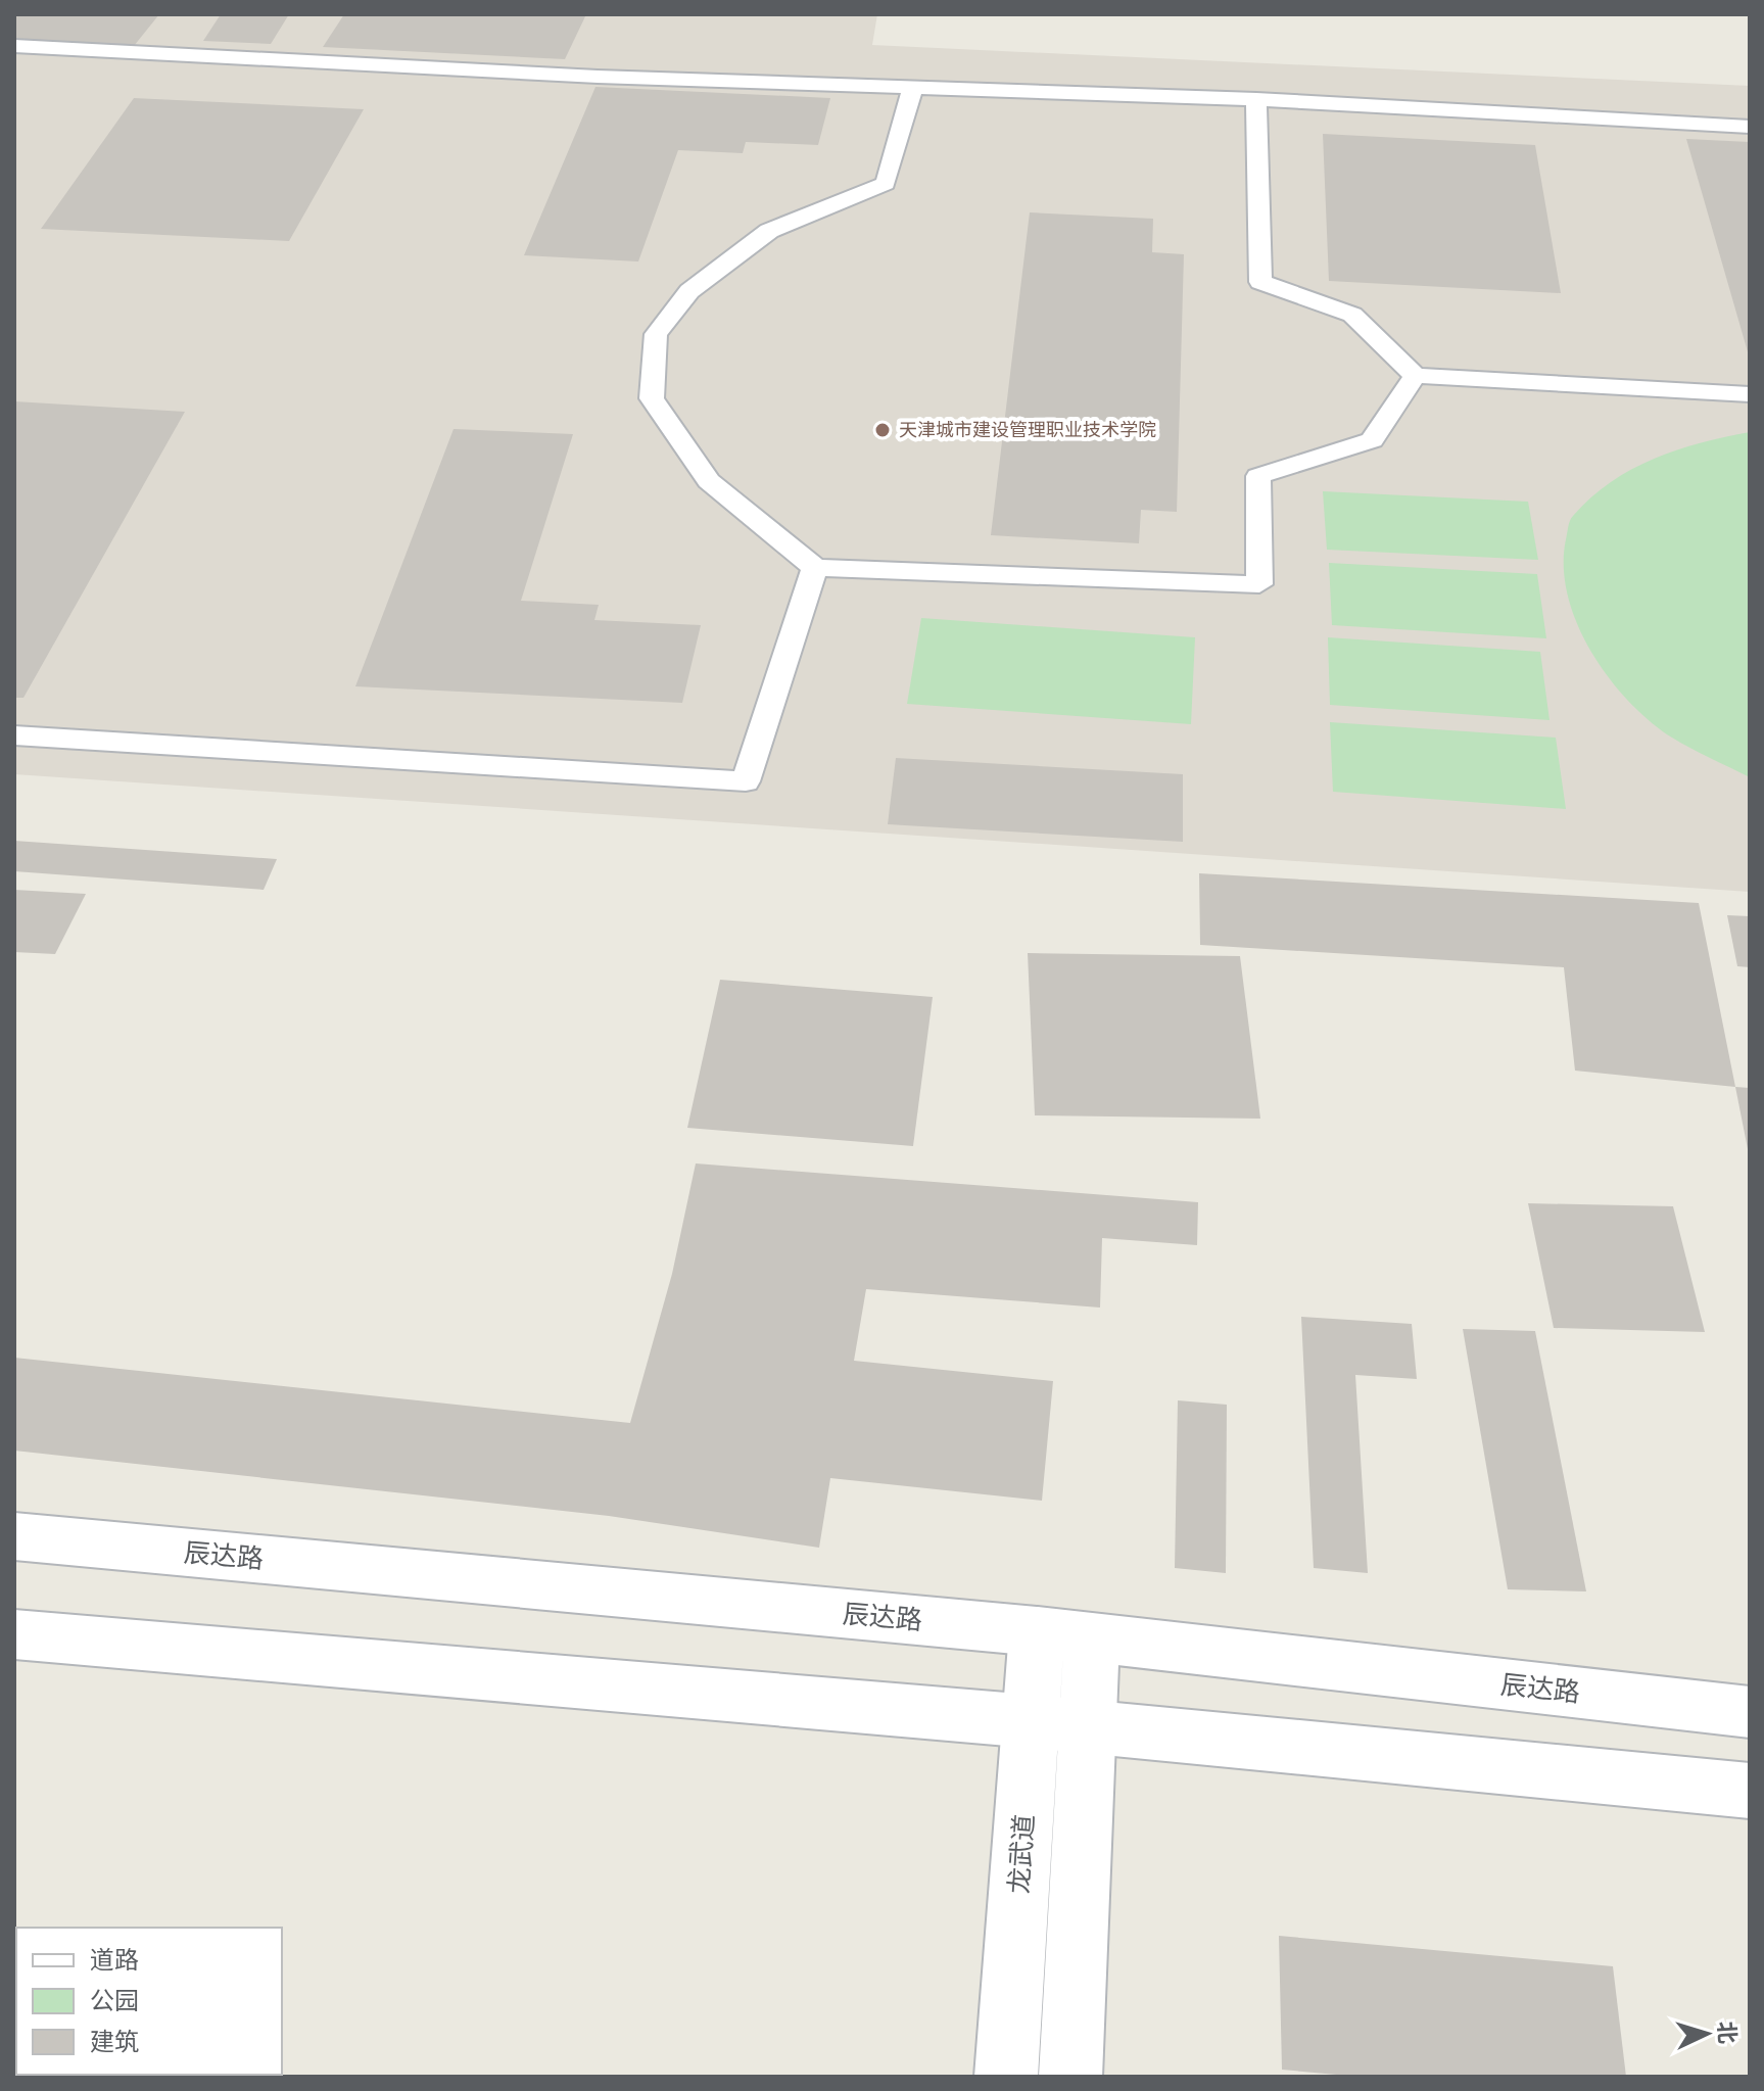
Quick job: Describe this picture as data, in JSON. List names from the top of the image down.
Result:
{
  "streets": {
    "street": ["辰达路", "龙武道"]
  },
  "crossings": [
    ["辰达路", "龙武道"]
  ],
  "places": ["天津城市建设管理职业技术学院"],
  "legend": ["道路", "公园", "建筑"],
  "north": "right"
}
